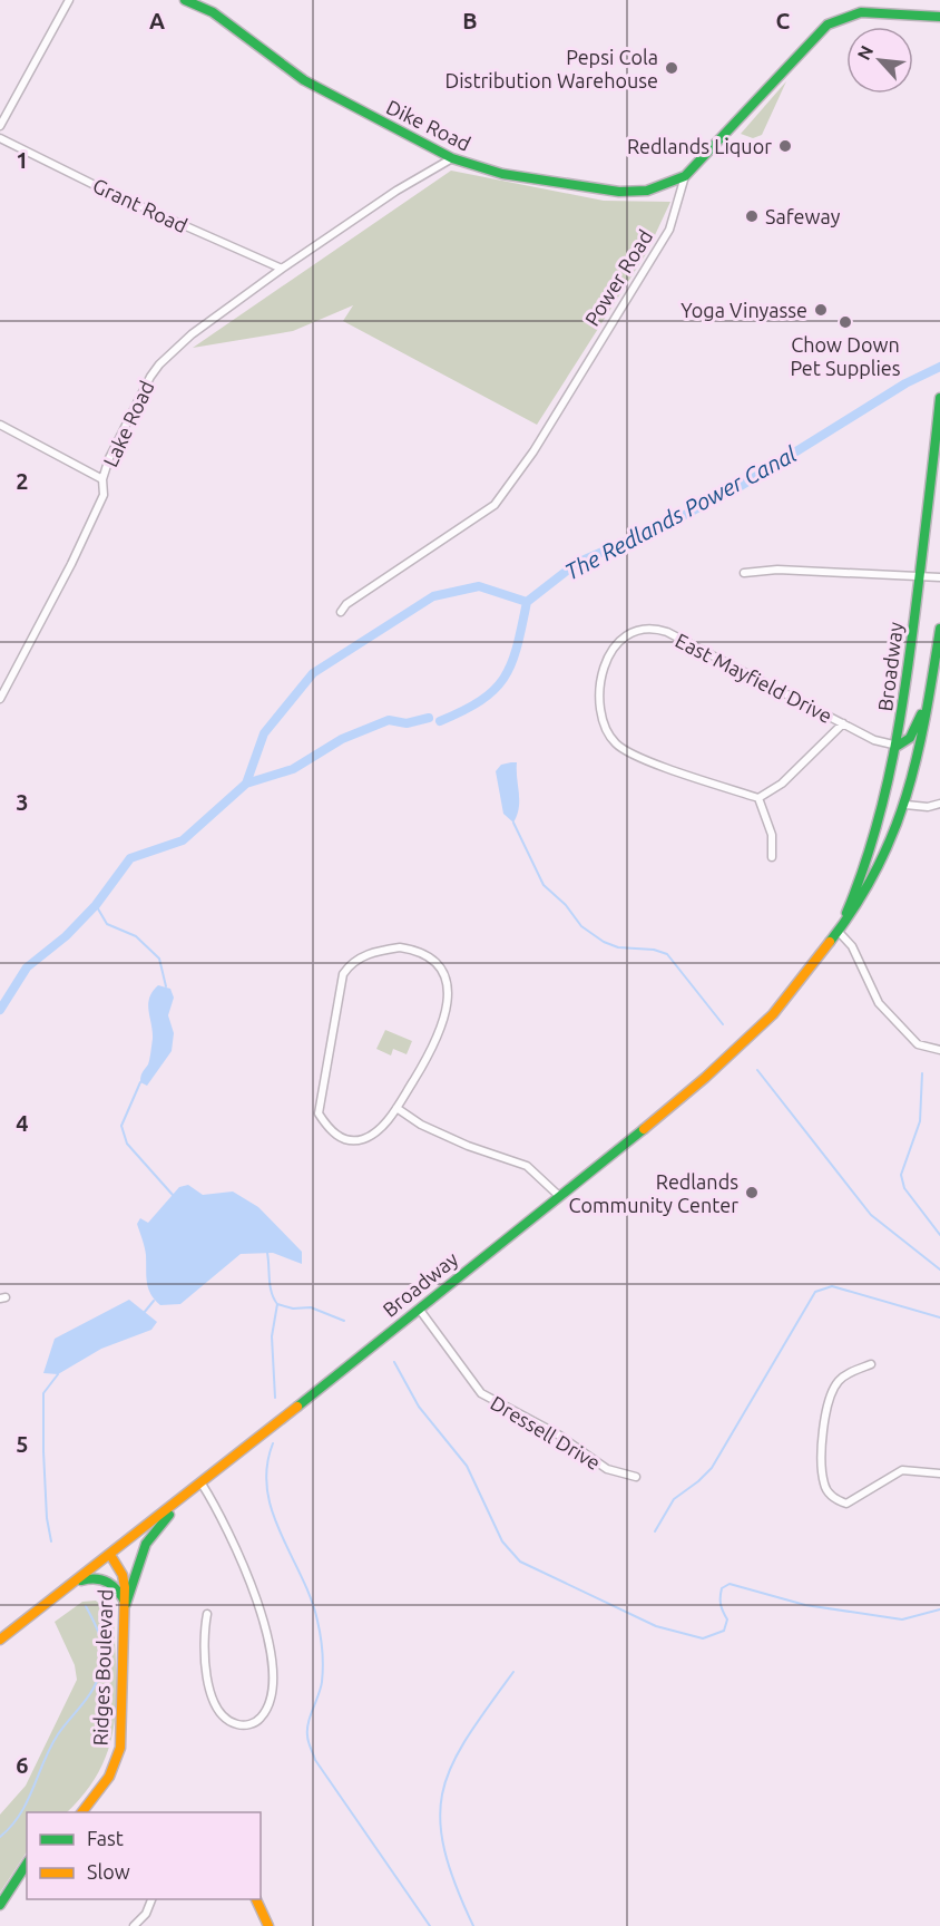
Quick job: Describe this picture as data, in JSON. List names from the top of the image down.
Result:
{
  "streets": {
    "main road": [
      "Dike Road",
      "Power Road",
      "Broadway",
      "Ridges Boulevard"
    ],
    "street": [
      "Grant Road",
      "Lake Road",
      "East Mayfield Drive",
      "Dressell Drive"
    ]
  },
  "crossings": [
    ["Dike Road", "Power Road"],
    ["Dike Road", "Lake Road"],
    ["Grant Road", "Lake Road"],
    ["Broadway", "East Mayfield Drive"],
    ["Broadway", "Dressell Drive"],
    ["Broadway", "Ridges Boulevard"]
  ],
  "water": ["The Redlands Power Canal"],
  "places": [
    "Pepsi Cola Distribution Warehouse",
    "Redlands Liquor",
    "Safeway",
    "Yoga Vinyasse",
    "Chow Down Pet Supplies",
    "Redlands Community Center"
  ],
  "legend": ["Fast", "Slow"],
  "north": "top left",
  "grid": {
    "columns": ["A", "B", "C"],
    "rows": [
      "1",
      "2",
      "3",
      "4",
      "5",
      "6"
    ]
  }
}
